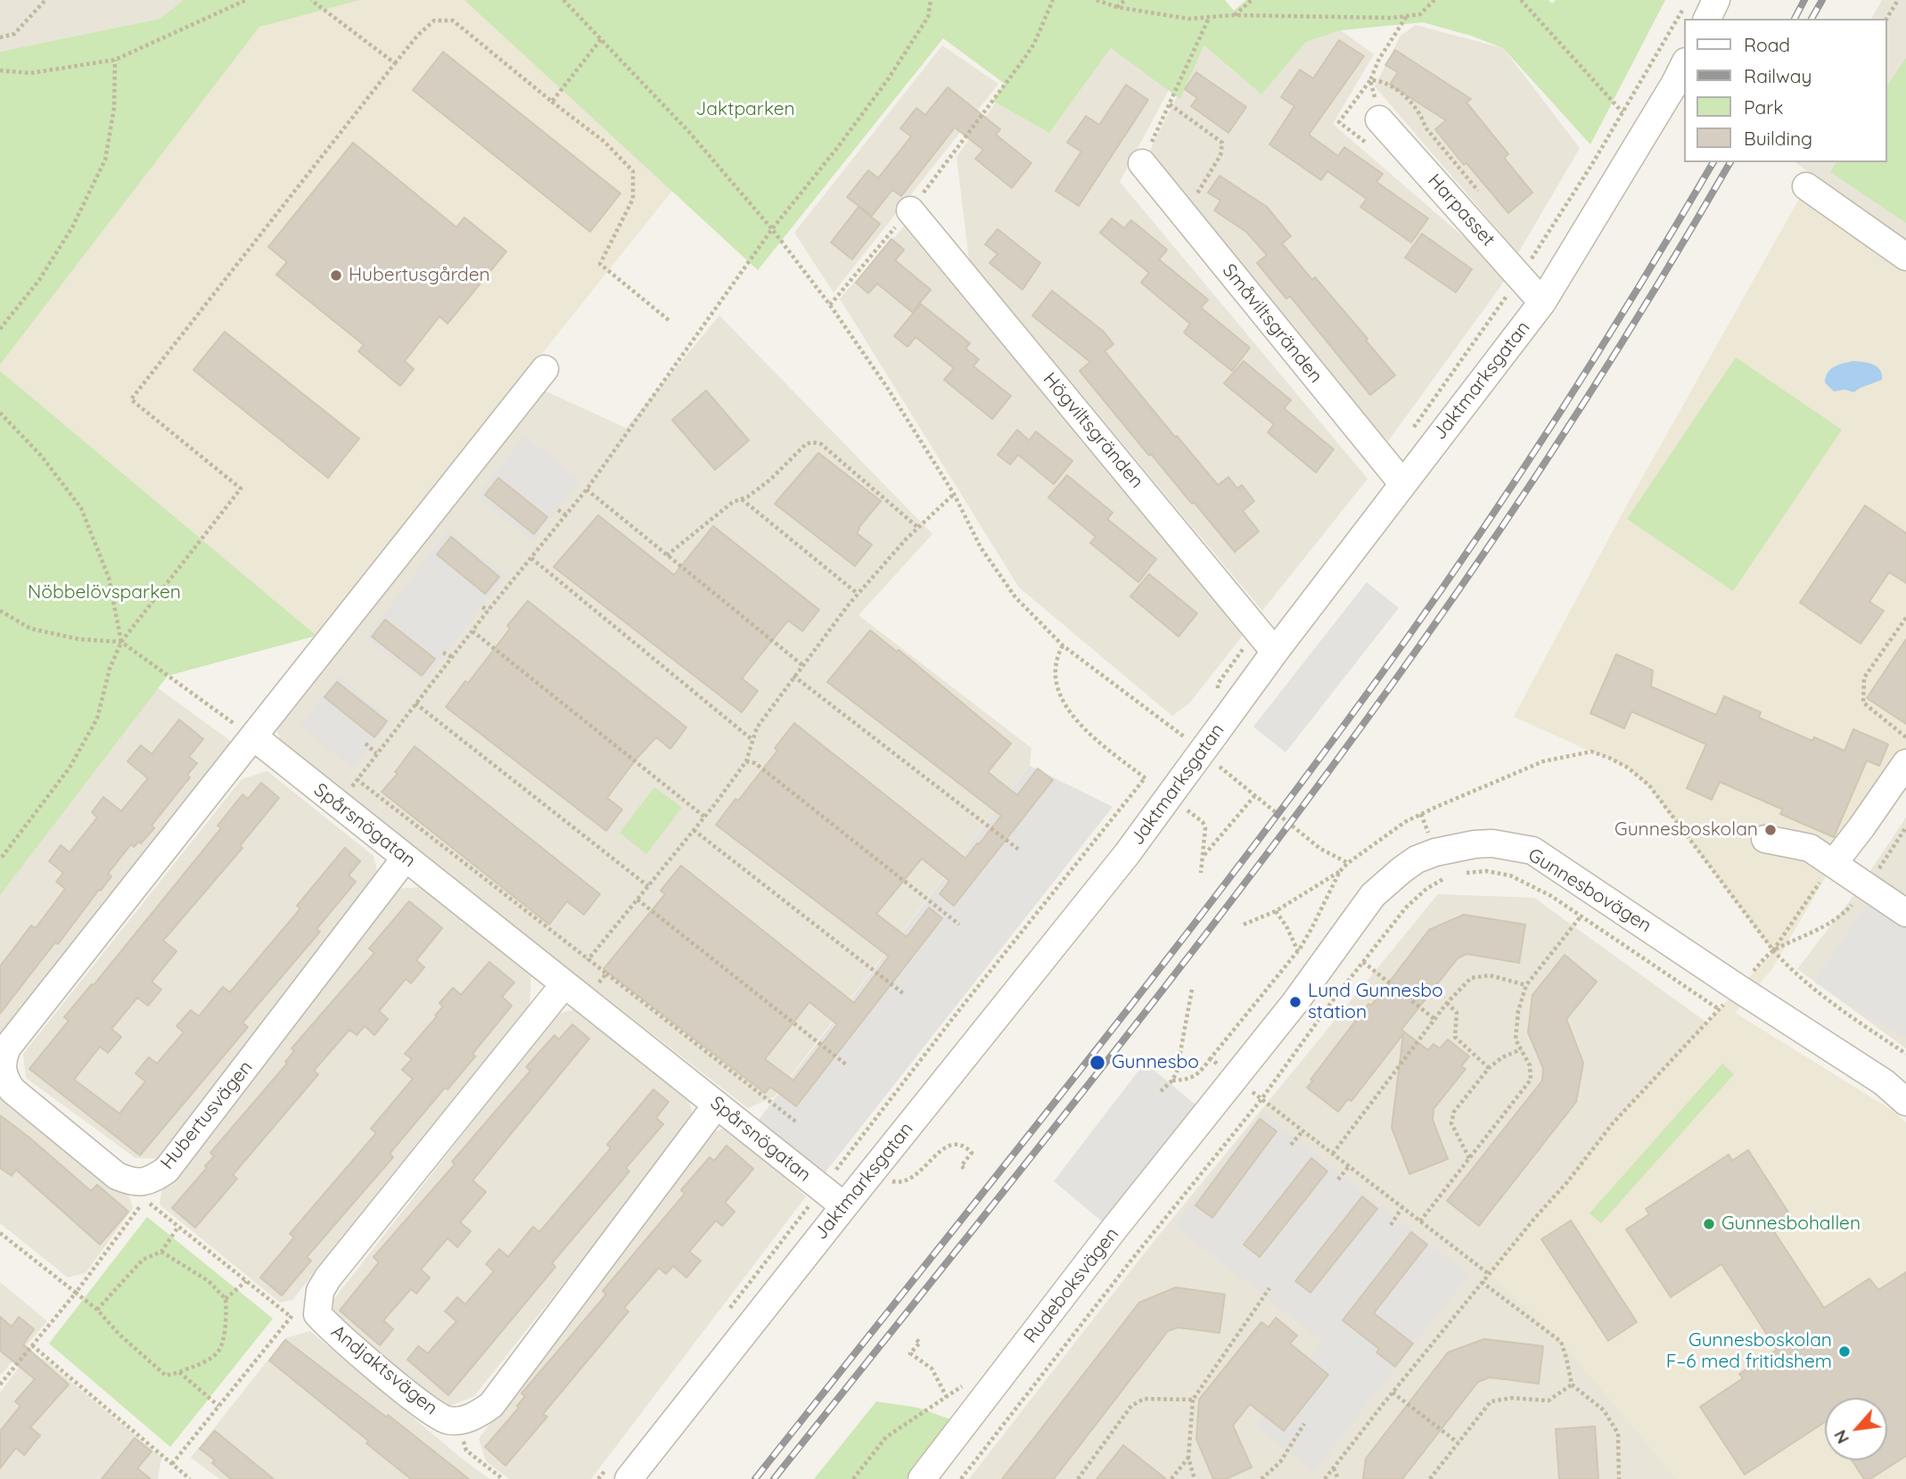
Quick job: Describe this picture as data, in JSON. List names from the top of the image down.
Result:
{
  "streets": {
    "street": [
      "Harpasset",
      "Småviltsgränden",
      "Jaktmarksgatan",
      "Högviltsgränden",
      "Spårsnögatan",
      "Gunnesbovägen",
      "Hubertusvägen",
      "Rudeboksvägen",
      "Andjaktsvägen"
    ]
  },
  "crossings": [
    ["Harpasset", "Jaktmarksgatan"],
    ["Småviltsgränden", "Jaktmarksgatan"],
    ["Jaktmarksgatan", "Högviltsgränden"],
    ["Jaktmarksgatan", "Spårsnögatan"],
    ["Spårsnögatan", "Hubertusvägen"],
    ["Spårsnögatan", "Andjaktsvägen"],
    ["Gunnesbovägen", "Rudeboksvägen"]
  ],
  "parks": ["Jaktparken", "Nöbbelövsparken"],
  "places": [
    "Hubertusgården",
    "Gunnesboskolan",
    "Lund Gunnesbo station",
    "Gunnesbo",
    "Gunnesbohallen",
    "Gunnesboskolan F–6 med fritidshem"
  ],
  "legend": [
    "Road",
    "Railway",
    "Park",
    "Building"
  ],
  "north": "bottom left"
}
